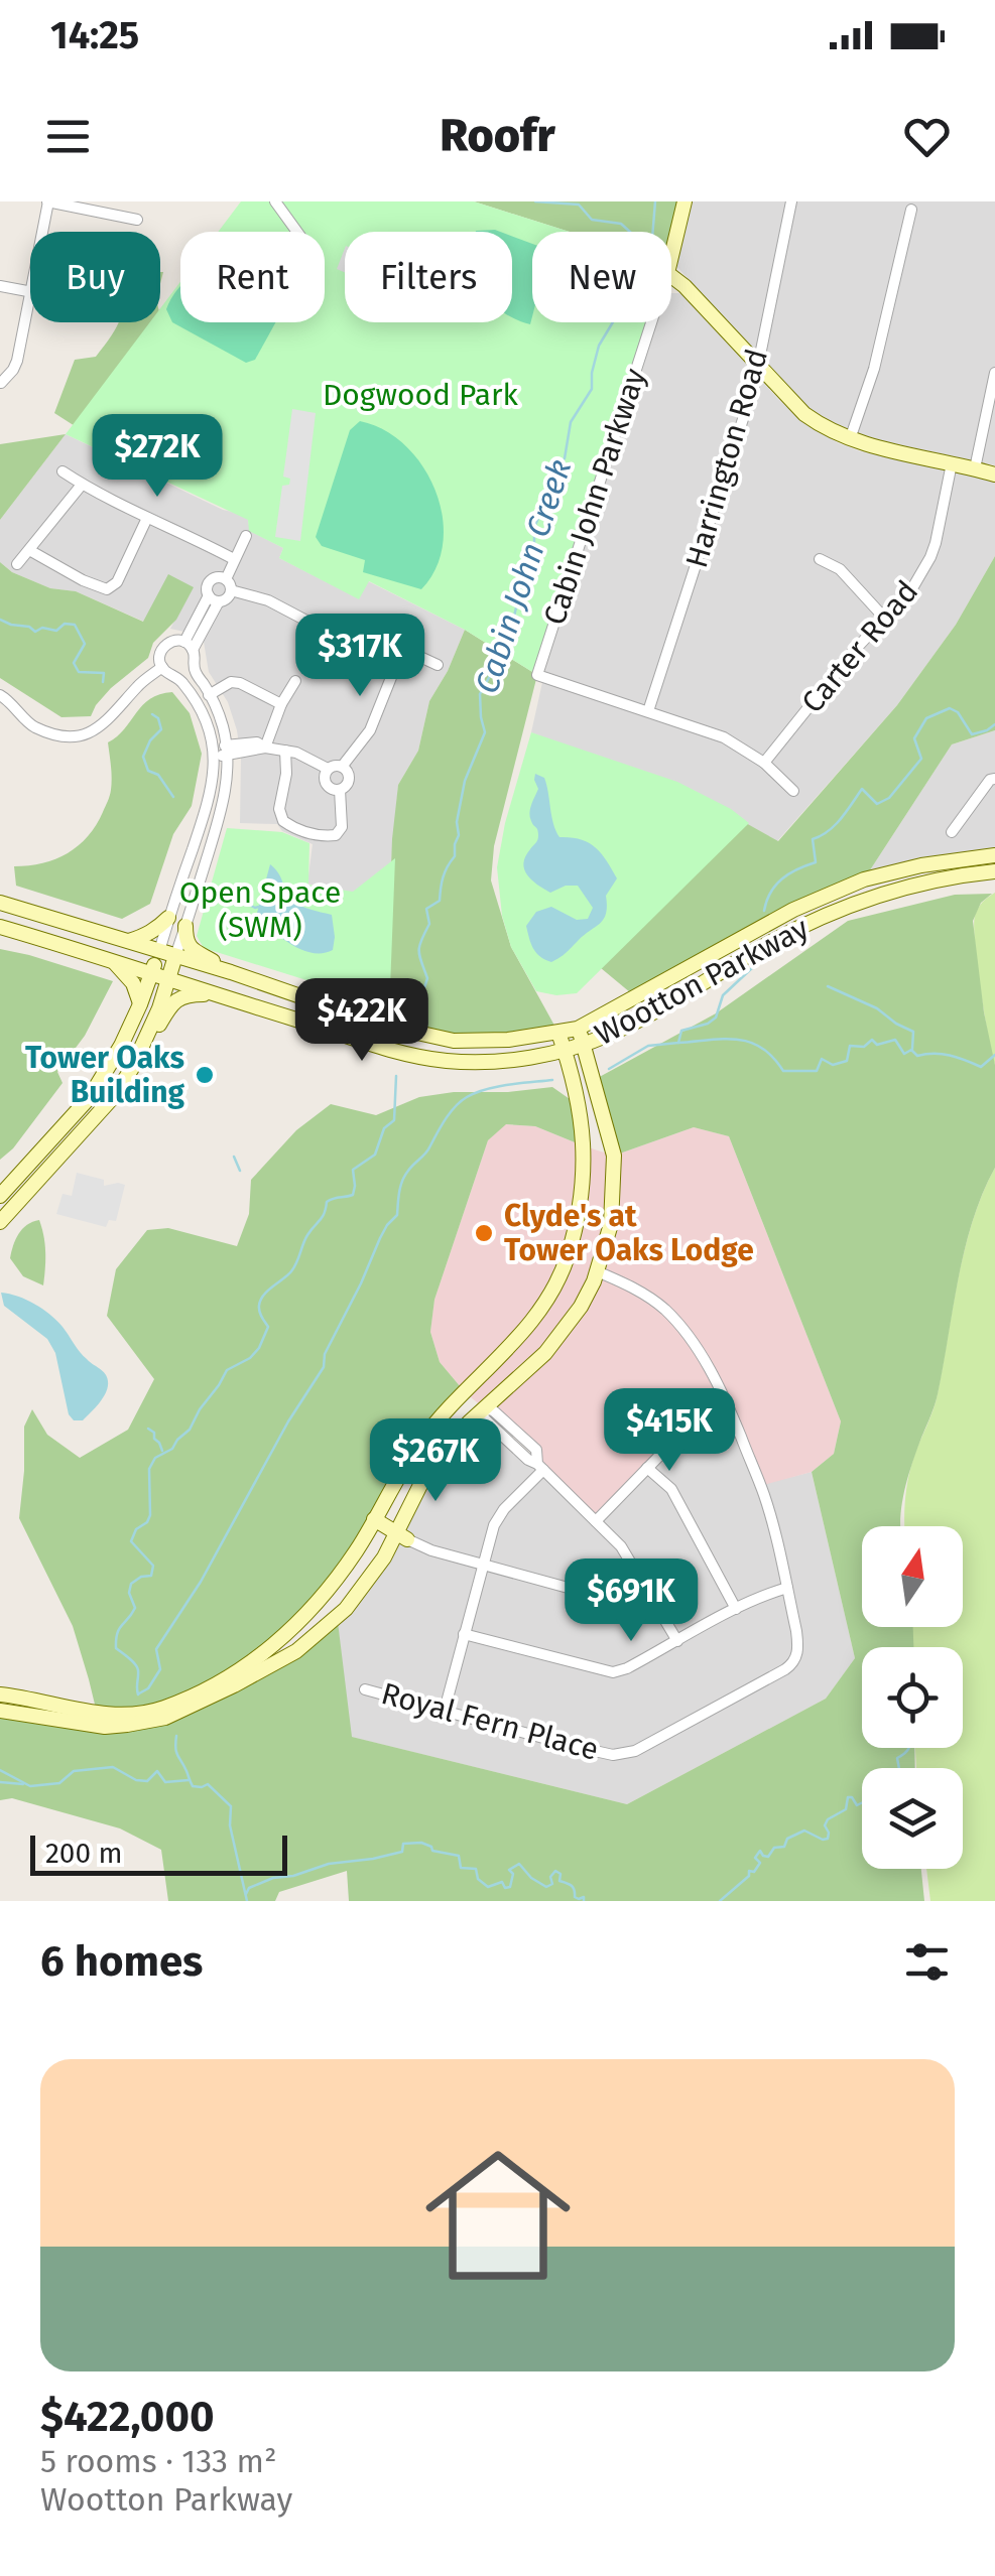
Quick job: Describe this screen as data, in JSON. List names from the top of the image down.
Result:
{
  "streets": {
    "street": [
      "Harrington Road",
      "Cabin John Parkway",
      "Carter Road",
      "Wootton Parkway",
      "Royal Fern Place"
    ]
  },
  "crossings": [
    ["Harrington Road", "Cabin John Parkway"]
  ],
  "water": ["Cabin John Creek"],
  "parks": ["Dogwood Park", "Open Space (SWM)"],
  "places": ["Tower Oaks Building", "Clyde's at Tower Oaks Lodge"],
  "scale_bar": "200 m",
  "north": "top",
  "page": {
    "status": "14:25",
    "header": "Roofr",
    "chip": [
      "Buy",
      "Rent",
      "Filters",
      "New"
    ],
    "price": [
      "$272K",
      "$317K",
      "$422K",
      "$415K",
      "$267K",
      "$691K"
    ],
    "scale": "200 m",
    "heading": "6 homes",
    "list": [
      {
        "name": "$422,000",
        "note": "5 rooms · 133 m² · Wootton Parkway"
      }
    ]
  }
}
